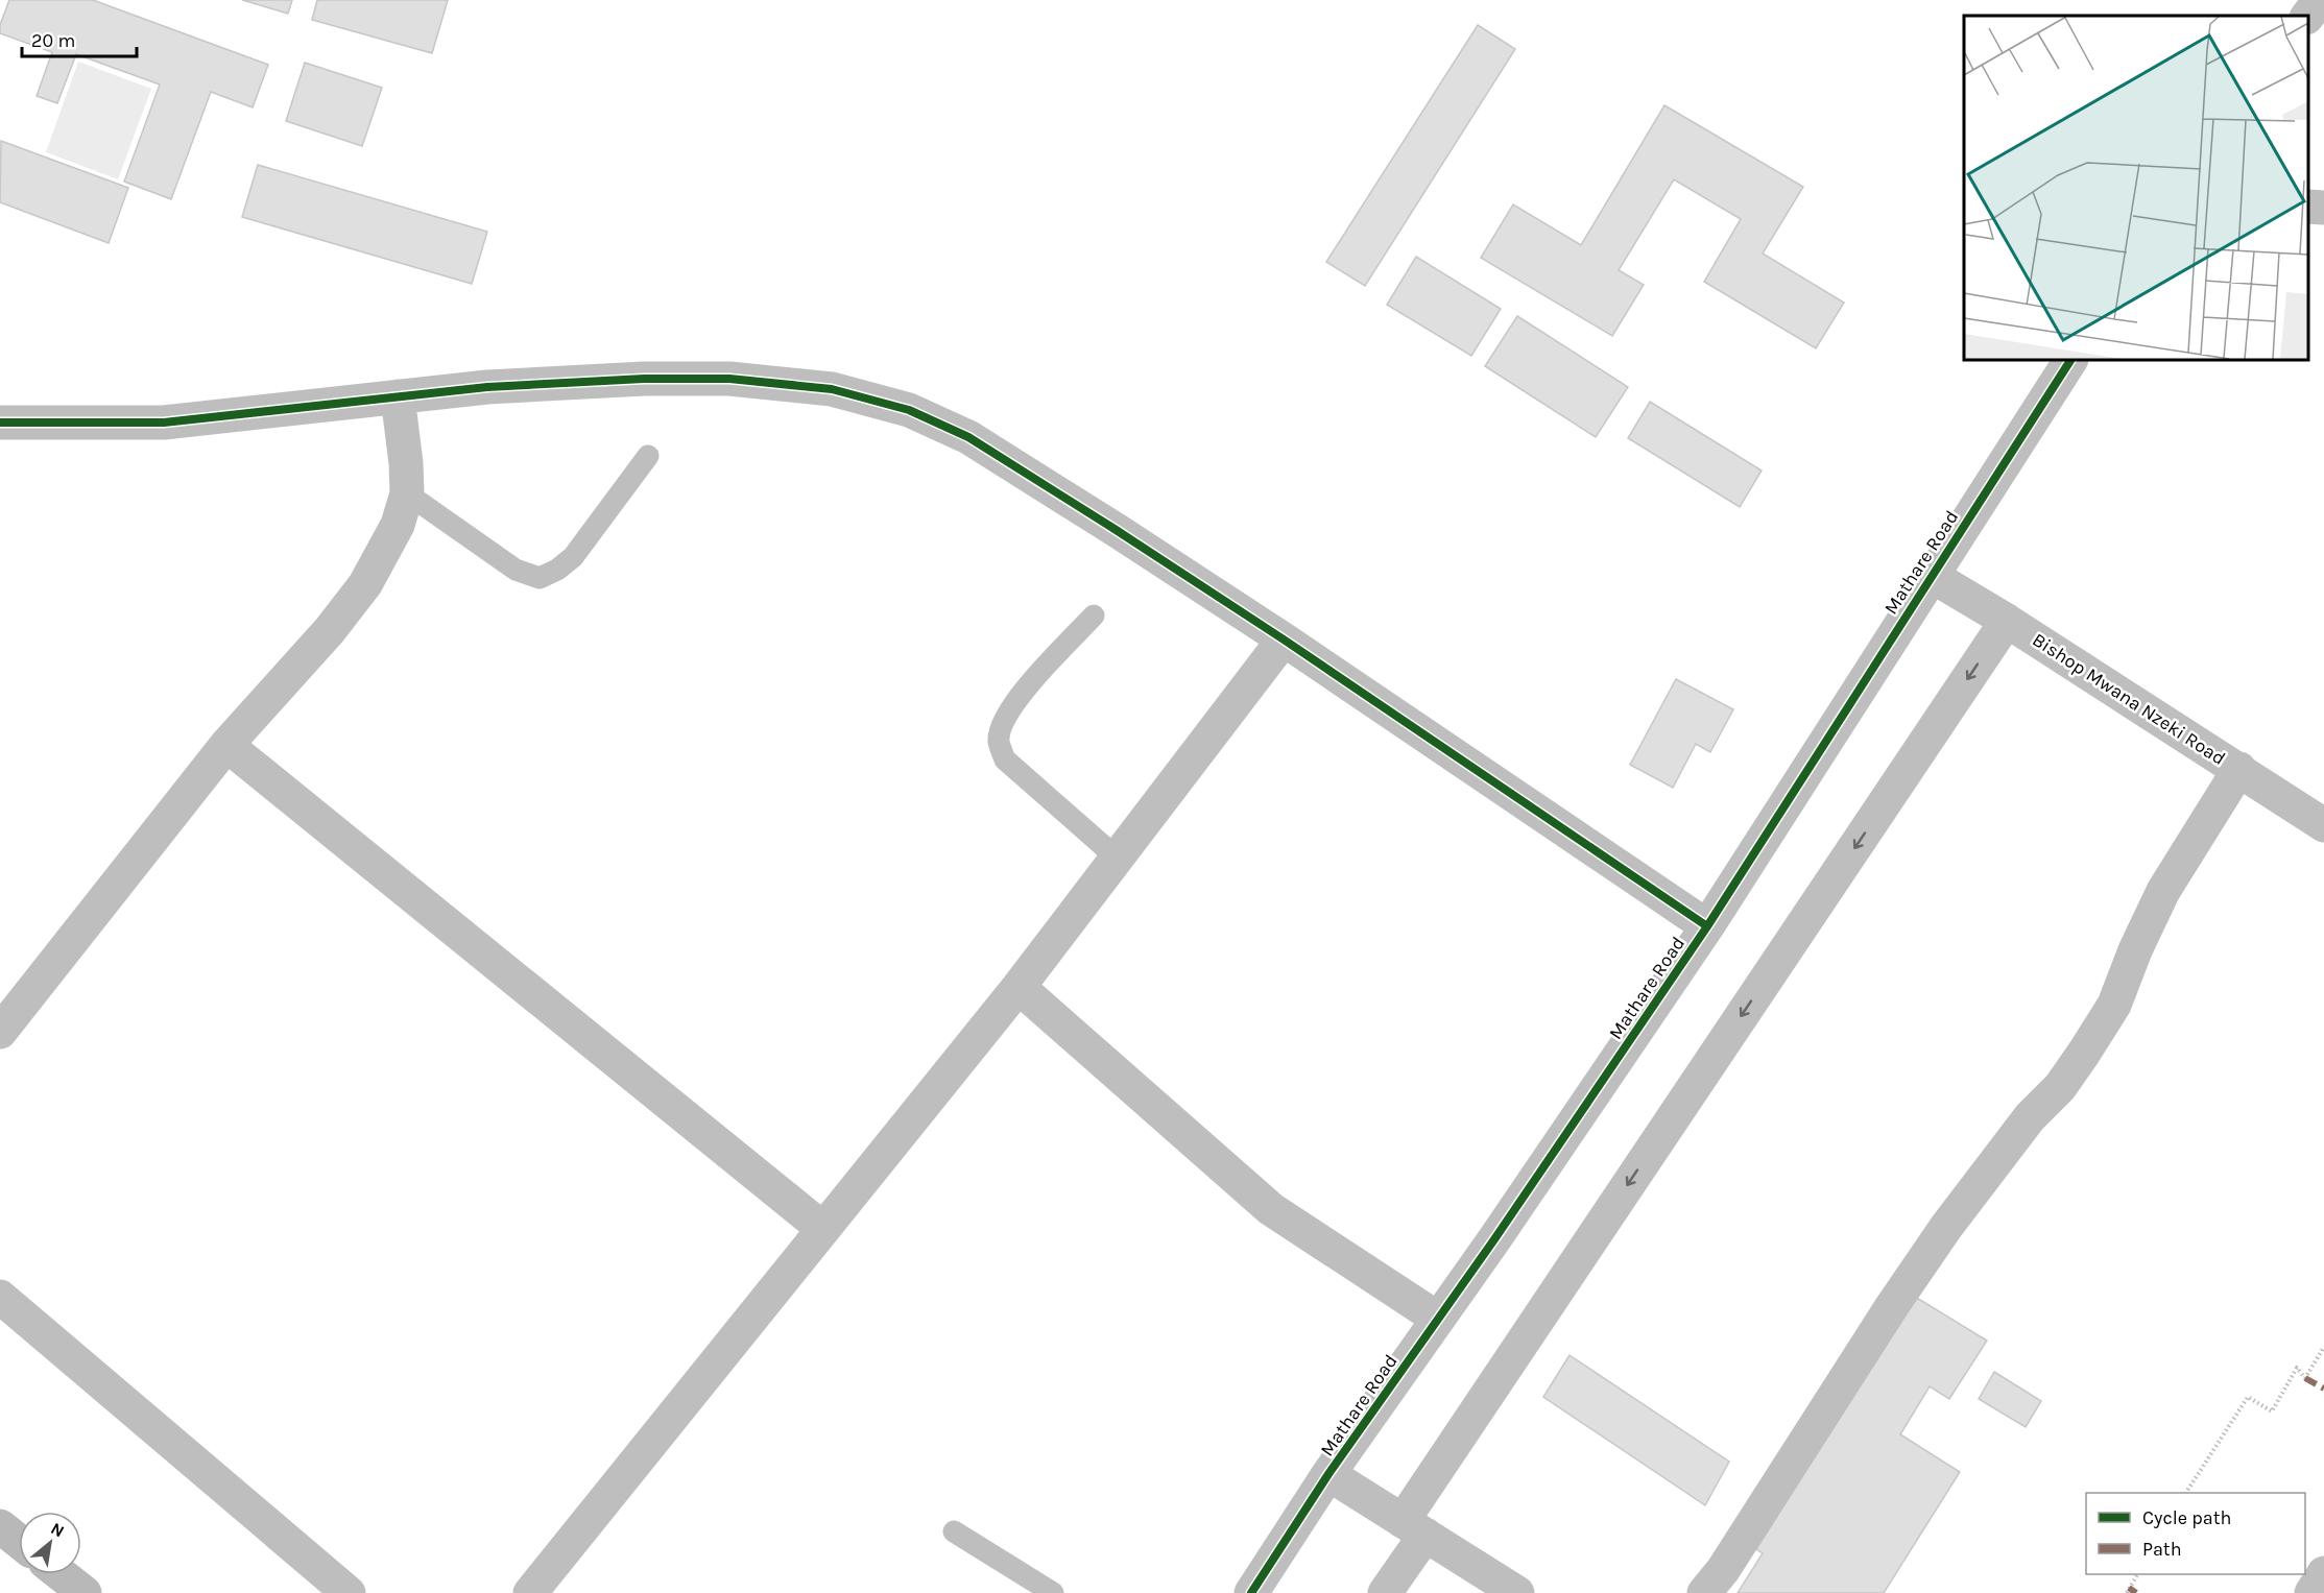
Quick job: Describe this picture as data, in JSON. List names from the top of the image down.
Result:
{
  "streets": {
    "street": ["Mathare Road", "Bishop Mwana Nzeki Road"]
  },
  "crossings": [
    ["Mathare Road", "Bishop Mwana Nzeki Road"]
  ],
  "legend": ["Cycle path", "Path"],
  "scale_bar": "20 m",
  "north": "top right"
}
